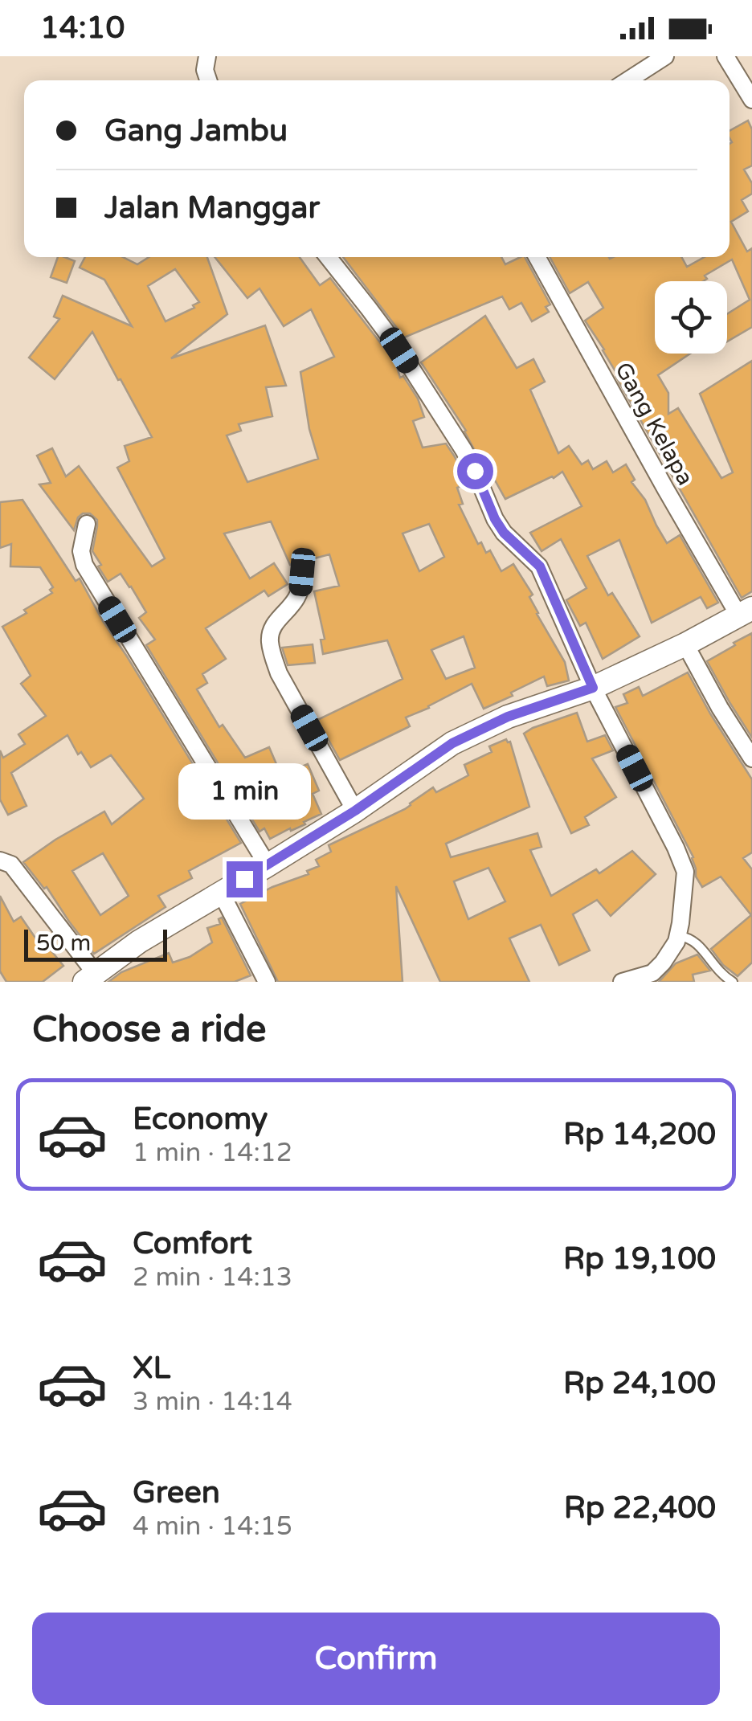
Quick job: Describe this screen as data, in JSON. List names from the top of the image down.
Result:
{
  "streets": {
    "street": ["Gang Kelapa"]
  },
  "scale_bar": "50 m",
  "page": {
    "status": "14:10",
    "banner": ["Gang Jambu", "Jalan Manggar"],
    "bubble": "1 min",
    "scale": "50 m",
    "heading": "Choose a ride",
    "list": [
      {
        "name": "Economy",
        "note": "1 min · 14:12",
        "value": "Rp 14,200"
      },
      {
        "name": "Comfort",
        "note": "2 min · 14:13",
        "value": "Rp 19,100"
      },
      {
        "name": "XL",
        "note": "3 min · 14:14",
        "value": "Rp 24,100"
      },
      {
        "name": "Green",
        "note": "4 min · 14:15",
        "value": "Rp 22,400"
      }
    ],
    "buttons": "Confirm"
  }
}
